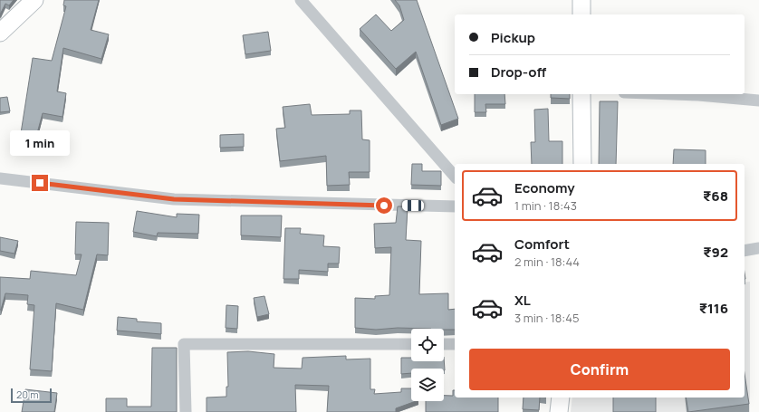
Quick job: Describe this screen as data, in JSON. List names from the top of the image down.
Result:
{
  "scale_bar": "20 m",
  "page": {
    "banner": ["Pickup", "Drop-off"],
    "bubble": "1 min",
    "list": [
      {
        "name": "Economy",
        "note": "1 min · 18:43",
        "value": "₹68"
      },
      {
        "name": "Comfort",
        "note": "2 min · 18:44",
        "value": "₹92"
      },
      {
        "name": "XL",
        "note": "3 min · 18:45",
        "value": "₹116"
      }
    ],
    "buttons": "Confirm",
    "scale": "20 m"
  }
}
